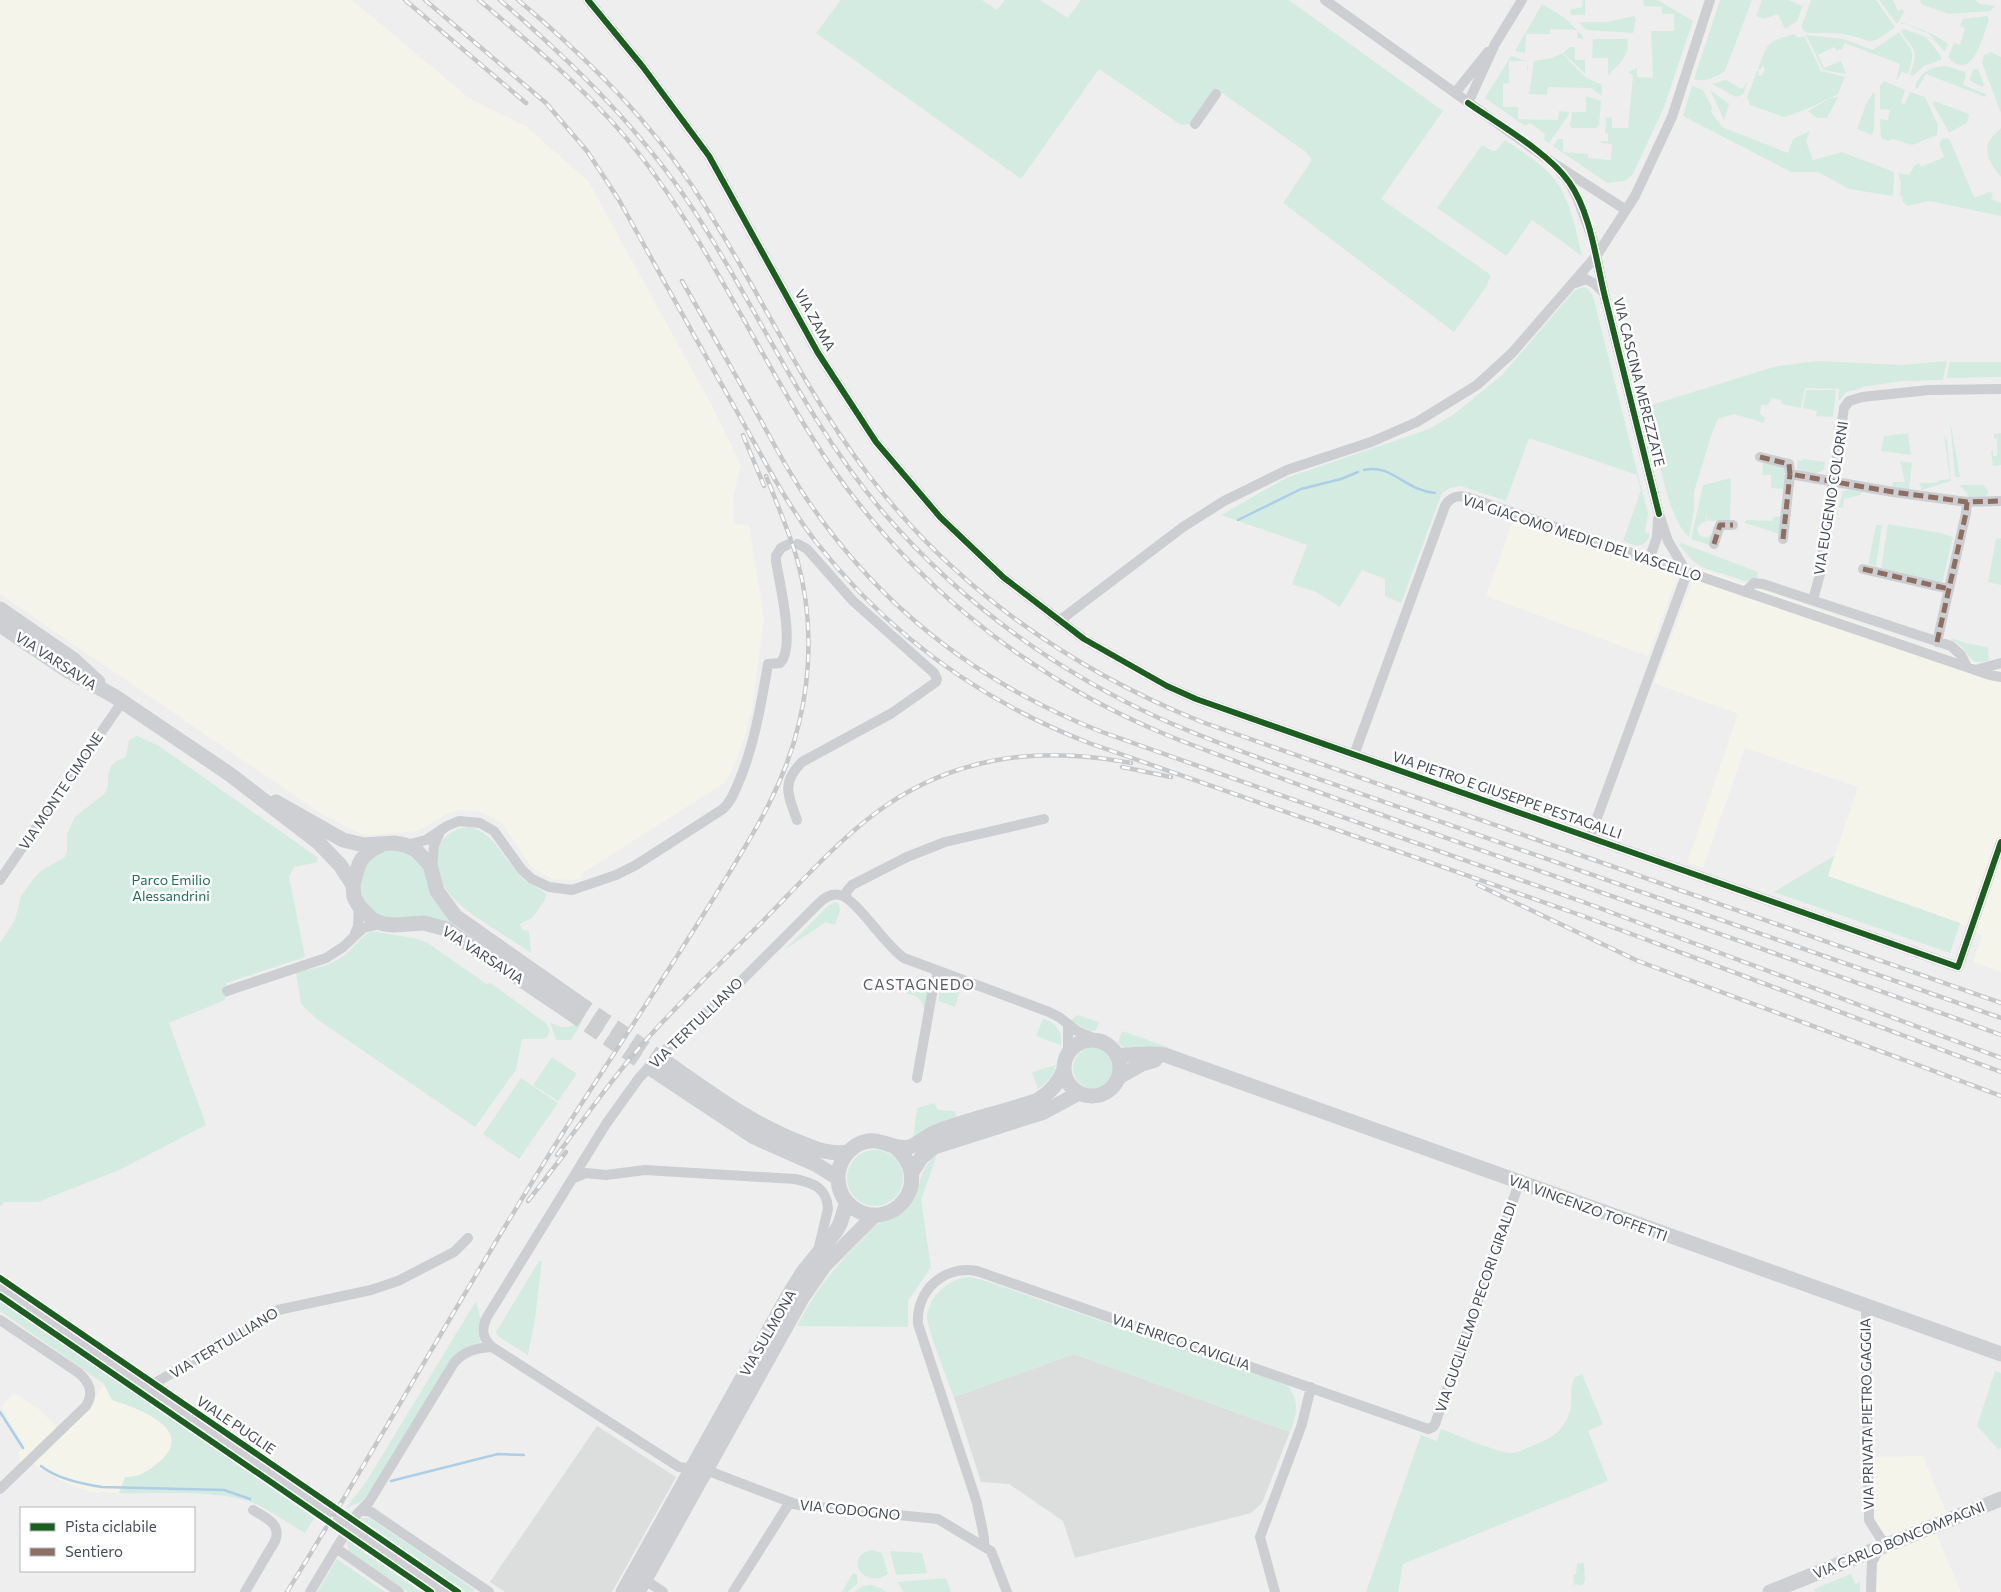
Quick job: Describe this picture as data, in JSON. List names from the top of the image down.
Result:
{
  "streets": {
    "street": [
      "VIA ZAMA",
      "VIA CASCINA MEREZZATE",
      "VIA EUGENIO COLORNI",
      "VIA GIACOMO MEDICI DEL VASCELLO",
      "VIA VARSAVIA",
      "VIA MONTE CIMONE",
      "VIA PIETRO E GIUSEPPE PESTAGALLI",
      "VIA TERTULLIANO",
      "VIA VINCENZO TOFFETTI",
      "VIA GUGLIELMO PECORI GIRALDI",
      "VIA SULMONA",
      "VIA ENRICO CAVIGLIA",
      "VIA PRIVATA PIETRO GAGGIA",
      "VIALE PUGLIE",
      "VIA CODOGNO",
      "VIA CARLO BONCOMPAGNI"
    ]
  },
  "crossings": [
    ["VIA ZAMA", "VIA PIETRO E GIUSEPPE PESTAGALLI"],
    ["VIA CASCINA MEREZZATE", "VIA GIACOMO MEDICI DEL VASCELLO"],
    ["VIA GIACOMO MEDICI DEL VASCELLO", "VIA PIETRO E GIUSEPPE PESTAGALLI"],
    ["VIA VARSAVIA", "VIA MONTE CIMONE"],
    ["VIA TERTULLIANO", "VIALE PUGLIE"],
    ["VIA VINCENZO TOFFETTI", "VIA GUGLIELMO PECORI GIRALDI"],
    ["VIA VINCENZO TOFFETTI", "VIA SULMONA"],
    ["VIA VINCENZO TOFFETTI", "VIA PRIVATA PIETRO GAGGIA"],
    ["VIA GUGLIELMO PECORI GIRALDI", "VIA ENRICO CAVIGLIA"],
    ["VIA SULMONA", "VIA CODOGNO"],
    ["VIA ENRICO CAVIGLIA", "VIA CODOGNO"],
    ["VIA PRIVATA PIETRO GAGGIA", "VIA CARLO BONCOMPAGNI"]
  ],
  "districts": ["CASTAGNEDO"],
  "parks": ["Parco Emilio Alessandrini"],
  "legend": ["Pista ciclabile", "Sentiero"]
}
